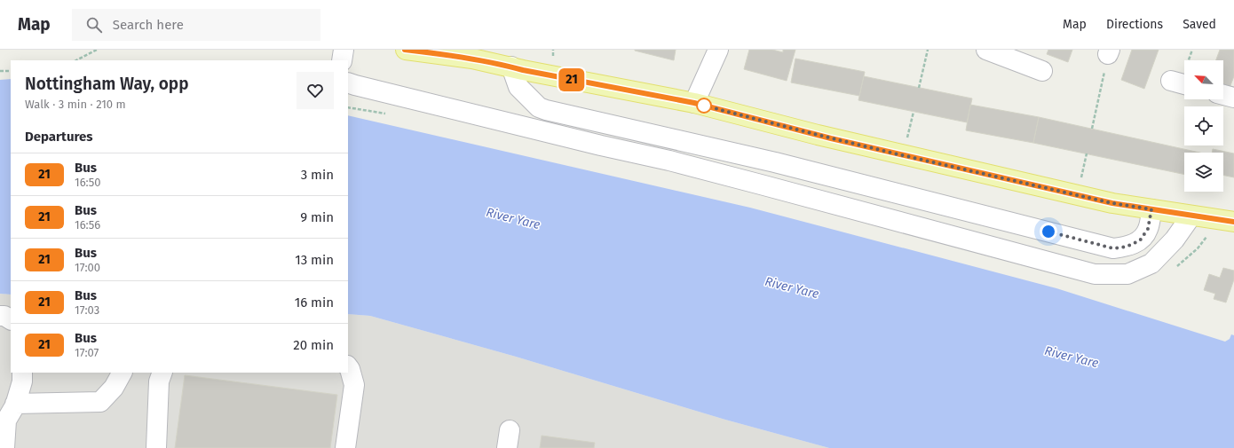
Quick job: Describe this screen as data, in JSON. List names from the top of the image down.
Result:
{
  "water": ["River Yare"],
  "lines": ["bus line 21"],
  "north": "top left",
  "page": {
    "header": "Map",
    "search": "Search here",
    "nav": ["Map", "Directions", "Saved"],
    "on_map": "21",
    "heading": [
      ["Nottingham Way, opp", "Walk · 3 min · 210 m"],
      "Departures"
    ],
    "list": [
      {
        "mark": "21",
        "name": "Bus",
        "note": "16:50",
        "value": "3 min"
      },
      {
        "mark": "21",
        "name": "Bus",
        "note": "16:56",
        "value": "9 min"
      },
      {
        "mark": "21",
        "name": "Bus",
        "note": "17:00",
        "value": "13 min"
      },
      {
        "mark": "21",
        "name": "Bus",
        "note": "17:03",
        "value": "16 min"
      },
      {
        "mark": "21",
        "name": "Bus",
        "note": "17:07",
        "value": "20 min"
      }
    ]
  }
}
